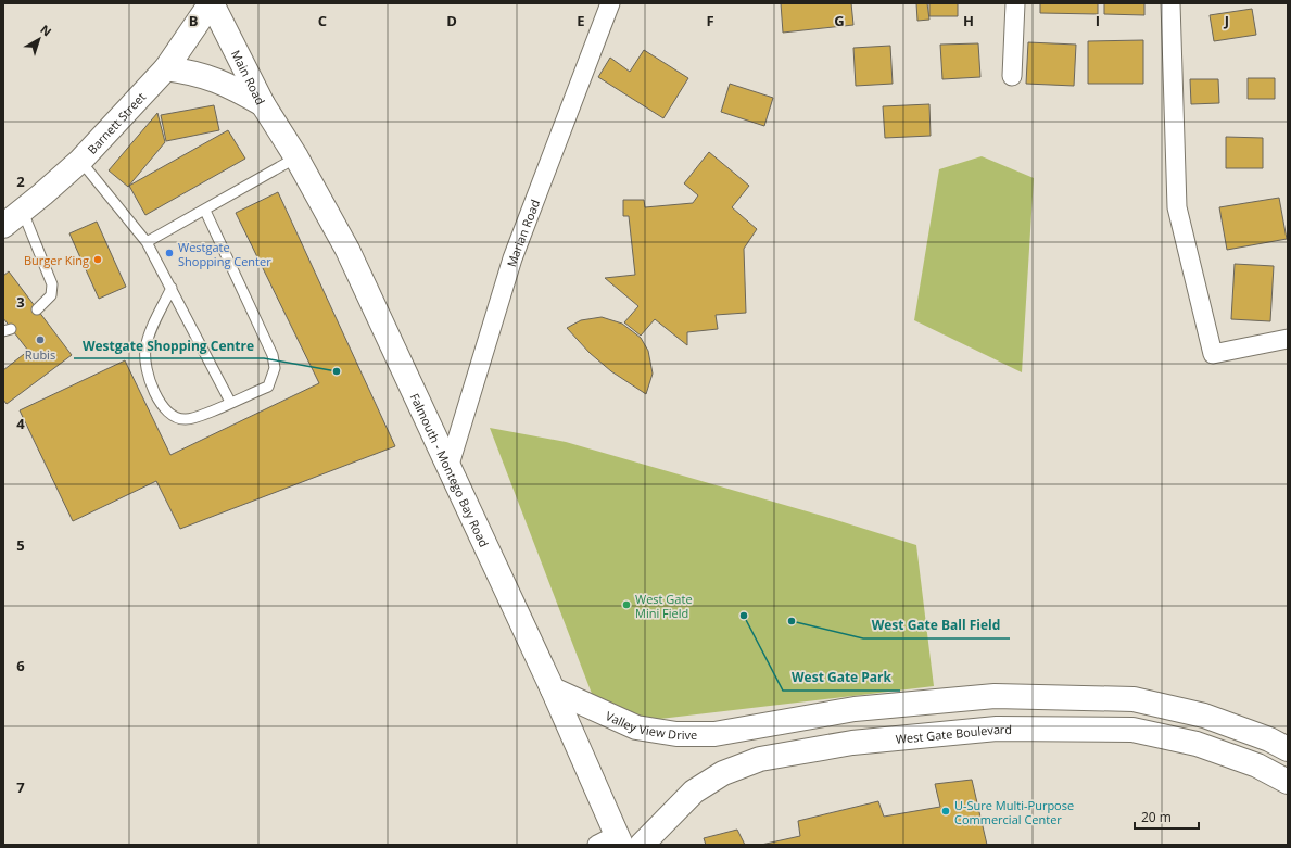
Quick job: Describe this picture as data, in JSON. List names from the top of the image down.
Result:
{
  "streets": {
    "street": [
      "Main Road",
      "Barnett Street",
      "Marian Road",
      "Falmouth - Montego Bay Road",
      "Valley View Drive",
      "West Gate Boulevard"
    ]
  },
  "crossings": [
    ["Main Road", "Barnett Street"],
    ["Main Road", "Falmouth - Montego Bay Road"],
    ["Marian Road", "Falmouth - Montego Bay Road"],
    ["Falmouth - Montego Bay Road", "Valley View Drive"]
  ],
  "places": [
    "Westgate Shopping Center",
    "Burger King",
    "Rubis",
    "Westgate Shopping Centre",
    "West Gate Mini Field",
    "West Gate Park",
    "West Gate Ball Field",
    "U-Sure Multi-Purpose Commercial Center"
  ],
  "scale_bar": "20 m",
  "north": "top right",
  "grid": {
    "columns": [
      "B",
      "C",
      "D",
      "E",
      "F",
      "G",
      "H",
      "I",
      "J"
    ],
    "rows": [
      "2",
      "3",
      "4",
      "5",
      "6",
      "7"
    ]
  }
}
